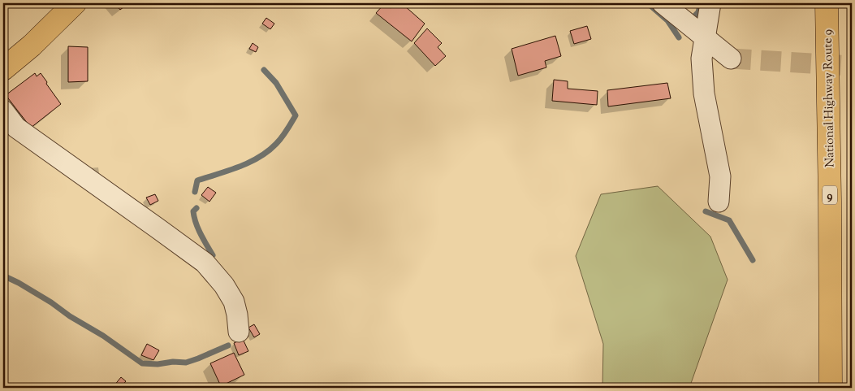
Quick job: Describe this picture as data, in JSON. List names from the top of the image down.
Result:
{
  "streets": {
    "main road": ["National Highway Route 9", "9"]
  }
}
